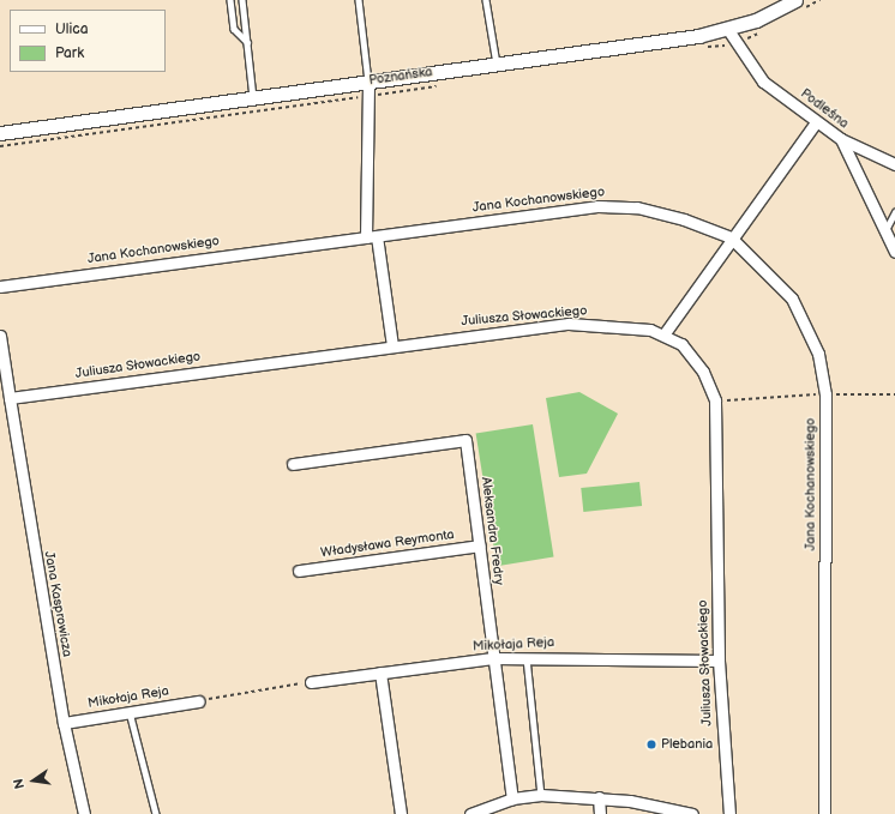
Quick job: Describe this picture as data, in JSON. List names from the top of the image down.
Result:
{
  "streets": {
    "street": [
      "Poznańska",
      "Podleśna",
      "Jana Kochanowskiego",
      "Juliusza Słowackiego",
      "Aleksandra Fredry",
      "Władysława Reymonta",
      "Jana Kasprowicza",
      "Mikołaja Reja"
    ]
  },
  "crossings": [
    ["Poznańska", "Podleśna"],
    ["Juliusza Słowackiego", "Jana Kasprowicza"],
    ["Juliusza Słowackiego", "Mikołaja Reja"],
    ["Aleksandra Fredry", "Władysława Reymonta"],
    ["Aleksandra Fredry", "Mikołaja Reja"],
    ["Jana Kasprowicza", "Mikołaja Reja"]
  ],
  "places": ["Plebania"],
  "legend": ["Ulica", "Park"],
  "north": "left"
}
